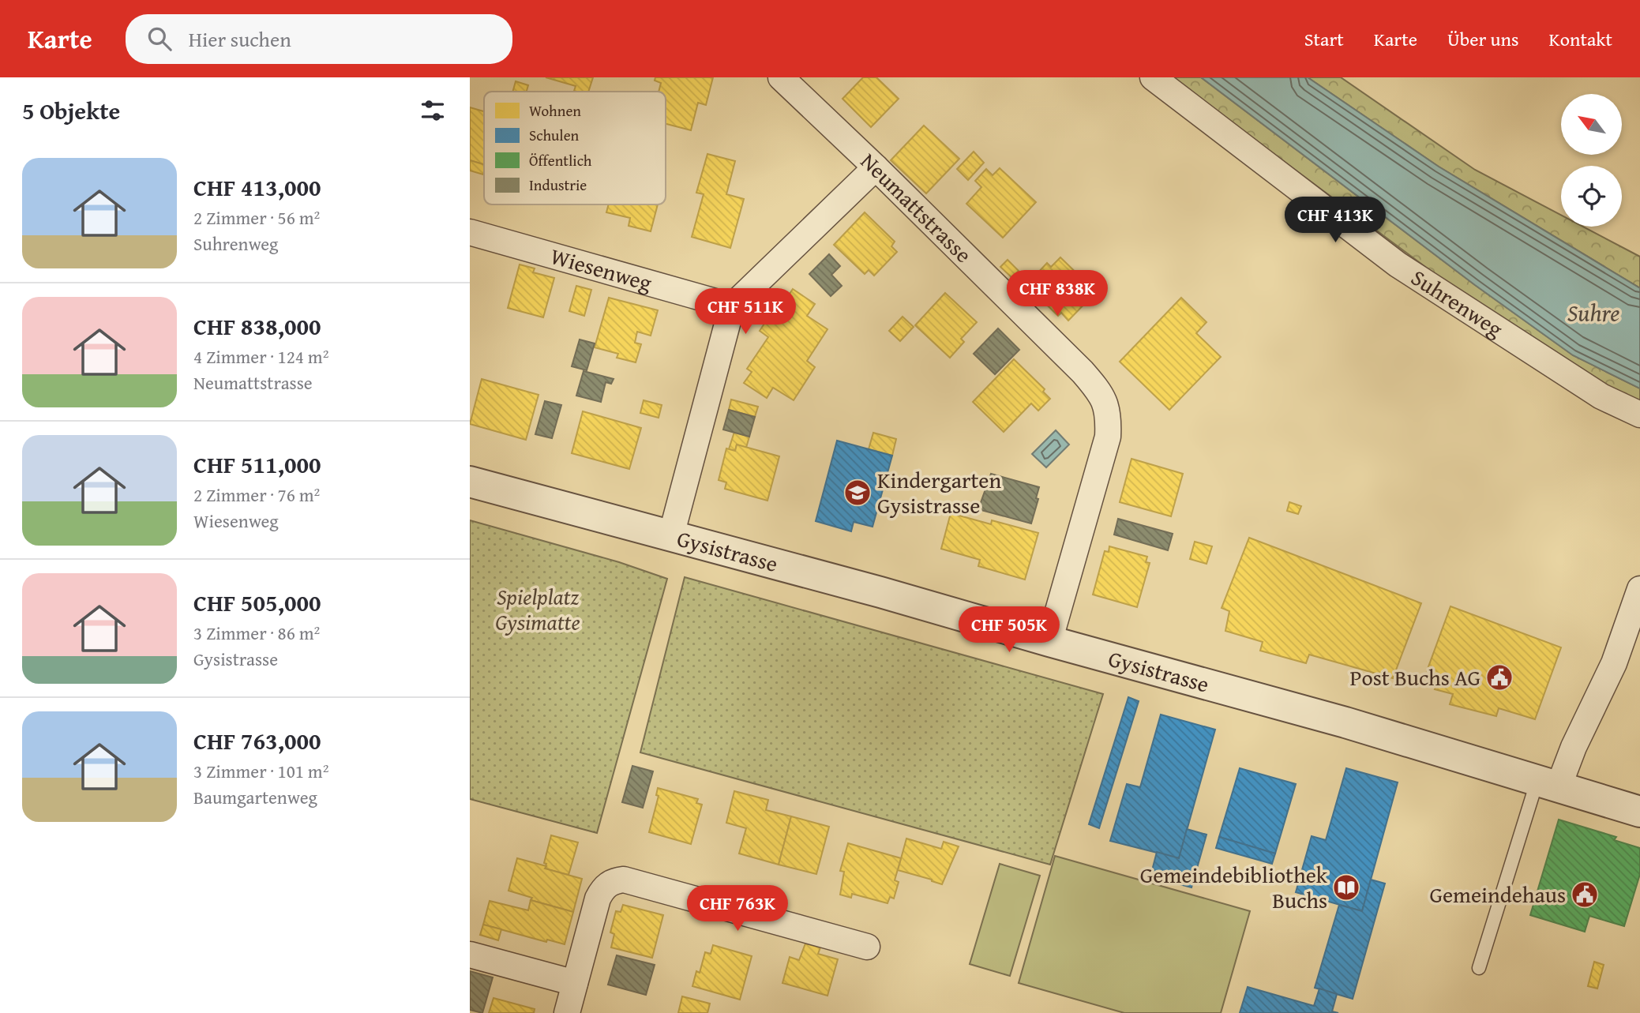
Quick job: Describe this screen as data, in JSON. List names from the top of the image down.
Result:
{
  "streets": {
    "street": [
      "Neumattstrasse",
      "Wiesenweg",
      "Suhrenweg",
      "Gysistrasse"
    ]
  },
  "crossings": [
    ["Neumattstrasse", "Gysistrasse"]
  ],
  "water": ["Suhre"],
  "parks": ["Spielplatz Gysimatte"],
  "places": {
    "school or university": ["Kindergarten Gysistrasse"],
    "public building": ["Post Buchs AG", "Gemeindehaus"],
    "library": ["Gemeindebibliothek Buchs"]
  },
  "legend": [
    "Wohnen",
    "Schulen",
    "Öffentlich",
    "Industrie"
  ],
  "north": "top left",
  "page": {
    "header": "Karte",
    "search": "Hier suchen",
    "nav": [
      "Start",
      "Karte",
      "Über uns",
      "Kontakt"
    ],
    "heading": "5 Objekte",
    "list": [
      {
        "name": "CHF 413,000",
        "note": "2 Zimmer · 56 m² · Suhrenweg"
      },
      {
        "name": "CHF 838,000",
        "note": "4 Zimmer · 124 m² · Neumattstrasse"
      },
      {
        "name": "CHF 511,000",
        "note": "2 Zimmer · 76 m² · Wiesenweg"
      },
      {
        "name": "CHF 505,000",
        "note": "3 Zimmer · 86 m² · Gysistrasse"
      },
      {
        "name": "CHF 763,000",
        "note": "3 Zimmer · 101 m² · Baumgartenweg"
      }
    ],
    "price": [
      "CHF 413K",
      "CHF 838K",
      "CHF 511K",
      "CHF 505K",
      "CHF 763K"
    ]
  }
}
